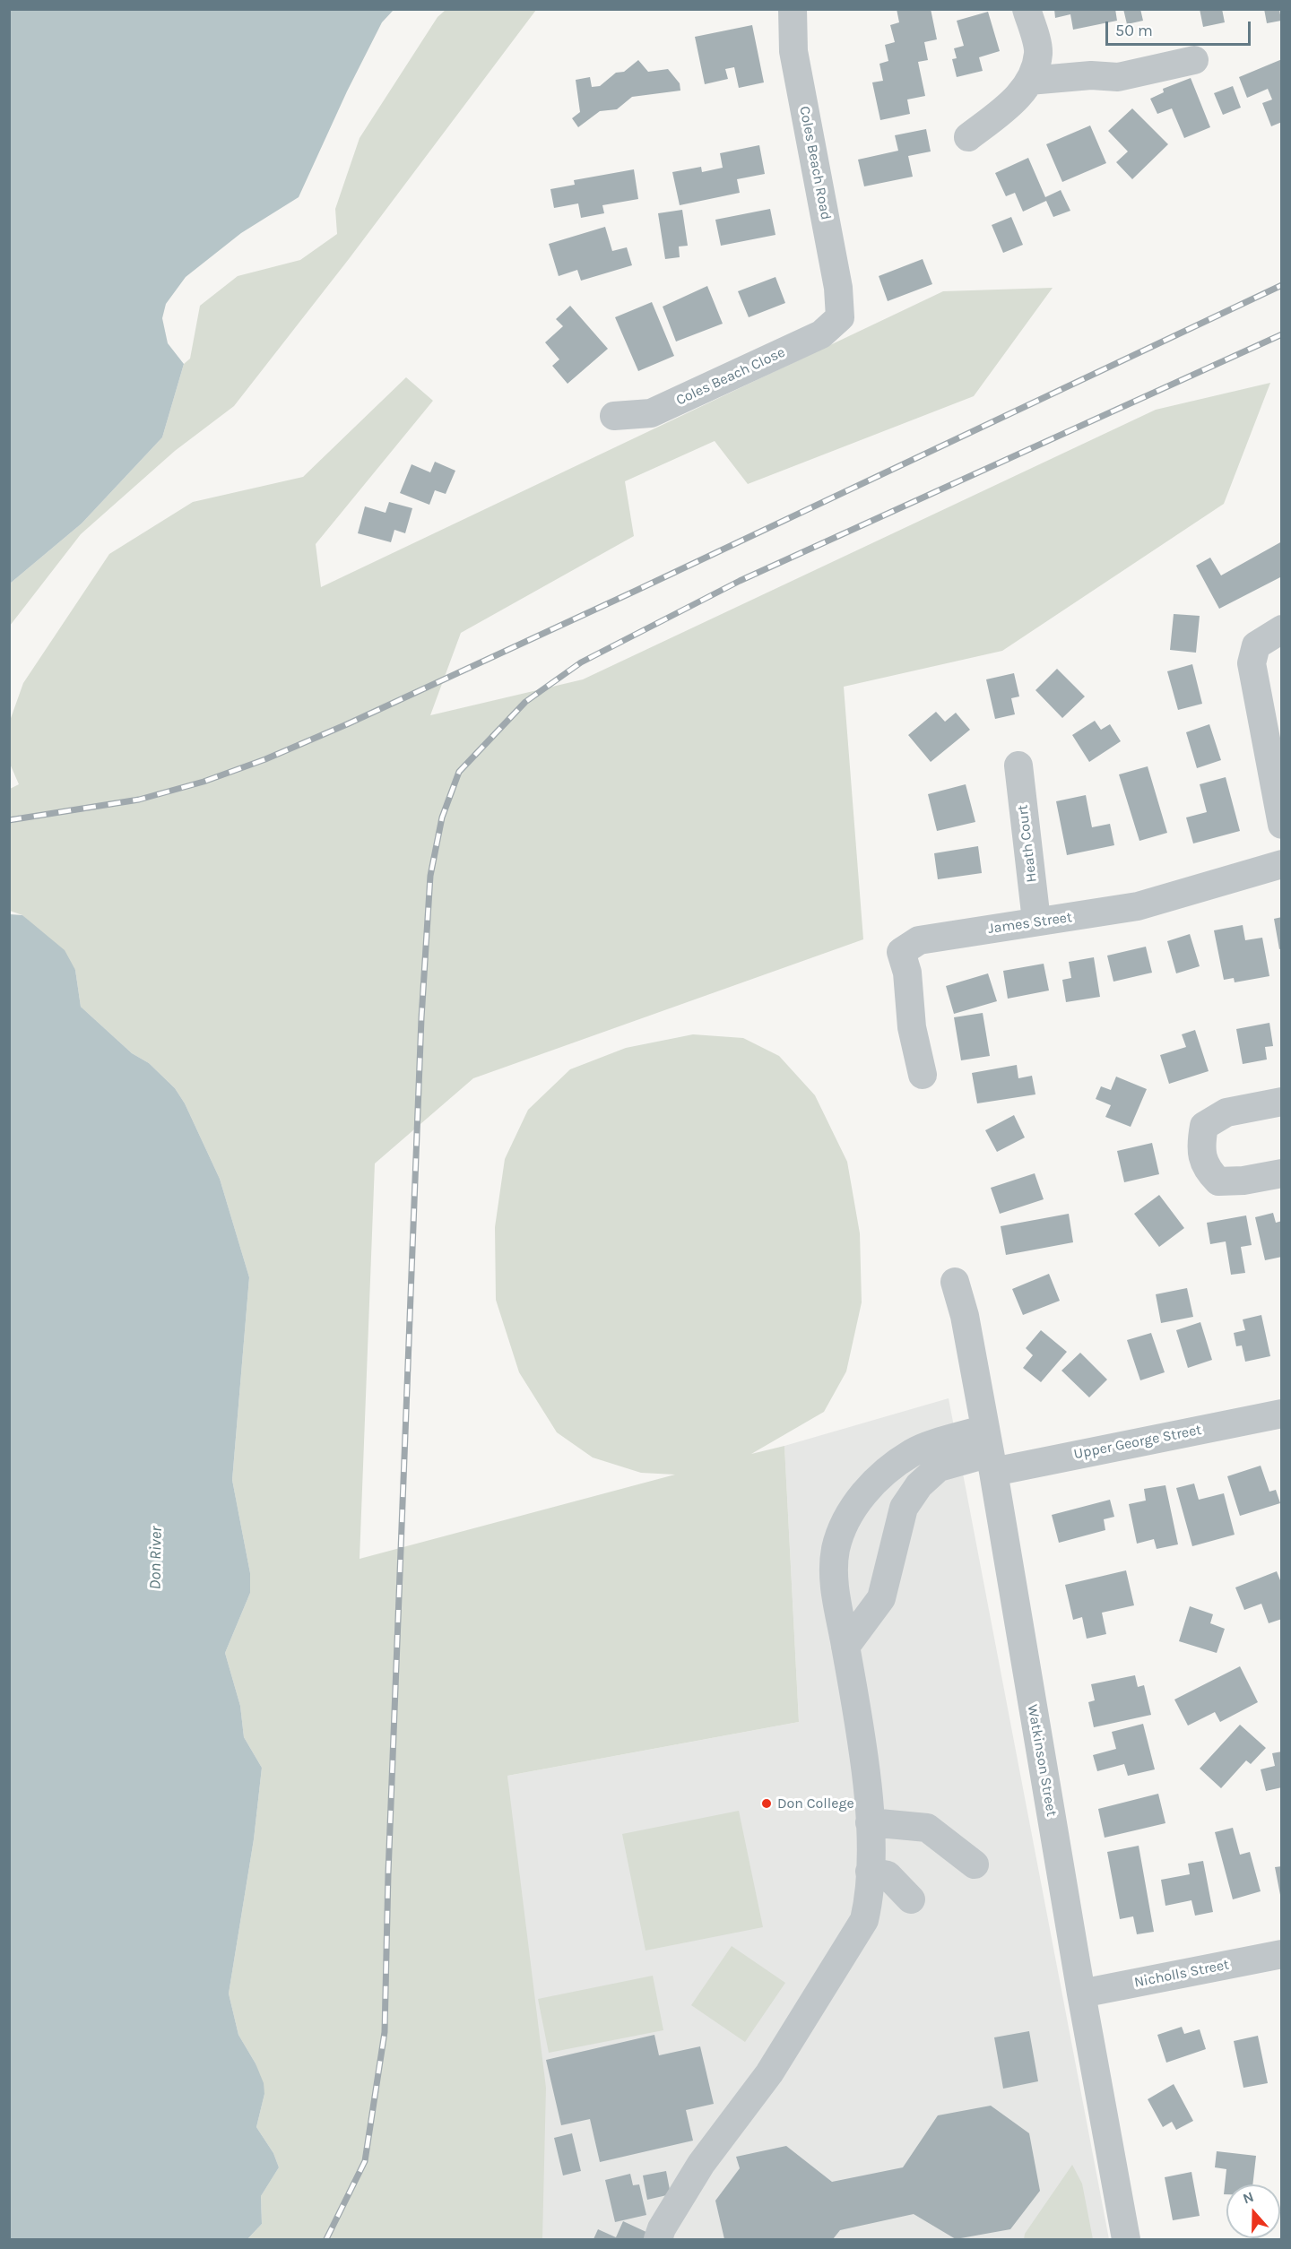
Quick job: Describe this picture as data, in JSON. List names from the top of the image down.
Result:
{
  "streets": {
    "street": [
      "Coles Beach Road",
      "Coles Beach Close",
      "Heath Court",
      "James Street",
      "Upper George Street",
      "Watkinson Street",
      "Nicholls Street"
    ]
  },
  "crossings": [
    ["Coles Beach Road", "Coles Beach Close"],
    ["Heath Court", "James Street"],
    ["Upper George Street", "Watkinson Street"],
    ["Watkinson Street", "Nicholls Street"]
  ],
  "water": ["Don River"],
  "places": ["Don College"],
  "scale_bar": "50 m",
  "north": "top"
}
